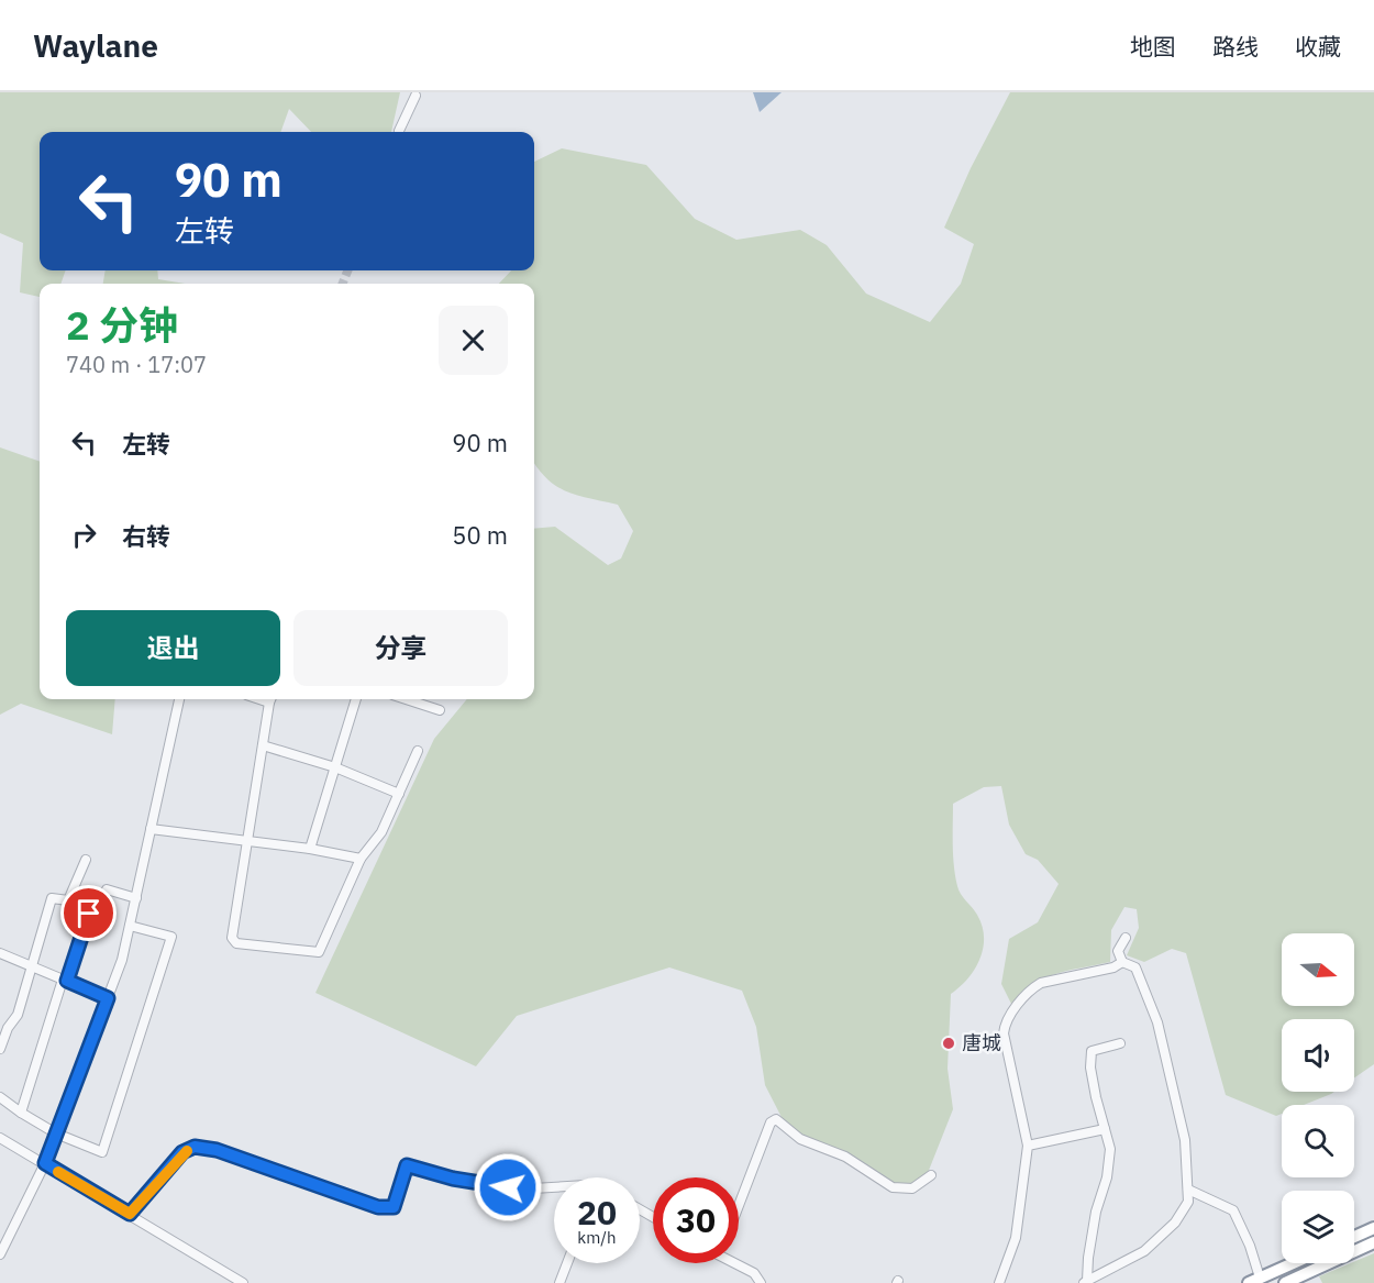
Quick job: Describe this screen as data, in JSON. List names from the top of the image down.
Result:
{
  "places": ["唐城"],
  "north": "right",
  "page": {
    "header": "Waylane",
    "nav": ["地图", "路线", "收藏"],
    "turn": ["90 m", "左转"],
    "heading": ["2 分钟", "740 m · 17:07"],
    "list": [
      {
        "name": "左转",
        "value": "90 m"
      },
      {
        "name": "右转",
        "value": "50 m"
      }
    ],
    "buttons": ["退出", "分享"],
    "speed": "20 km/h",
    "limit": "30"
  }
}
